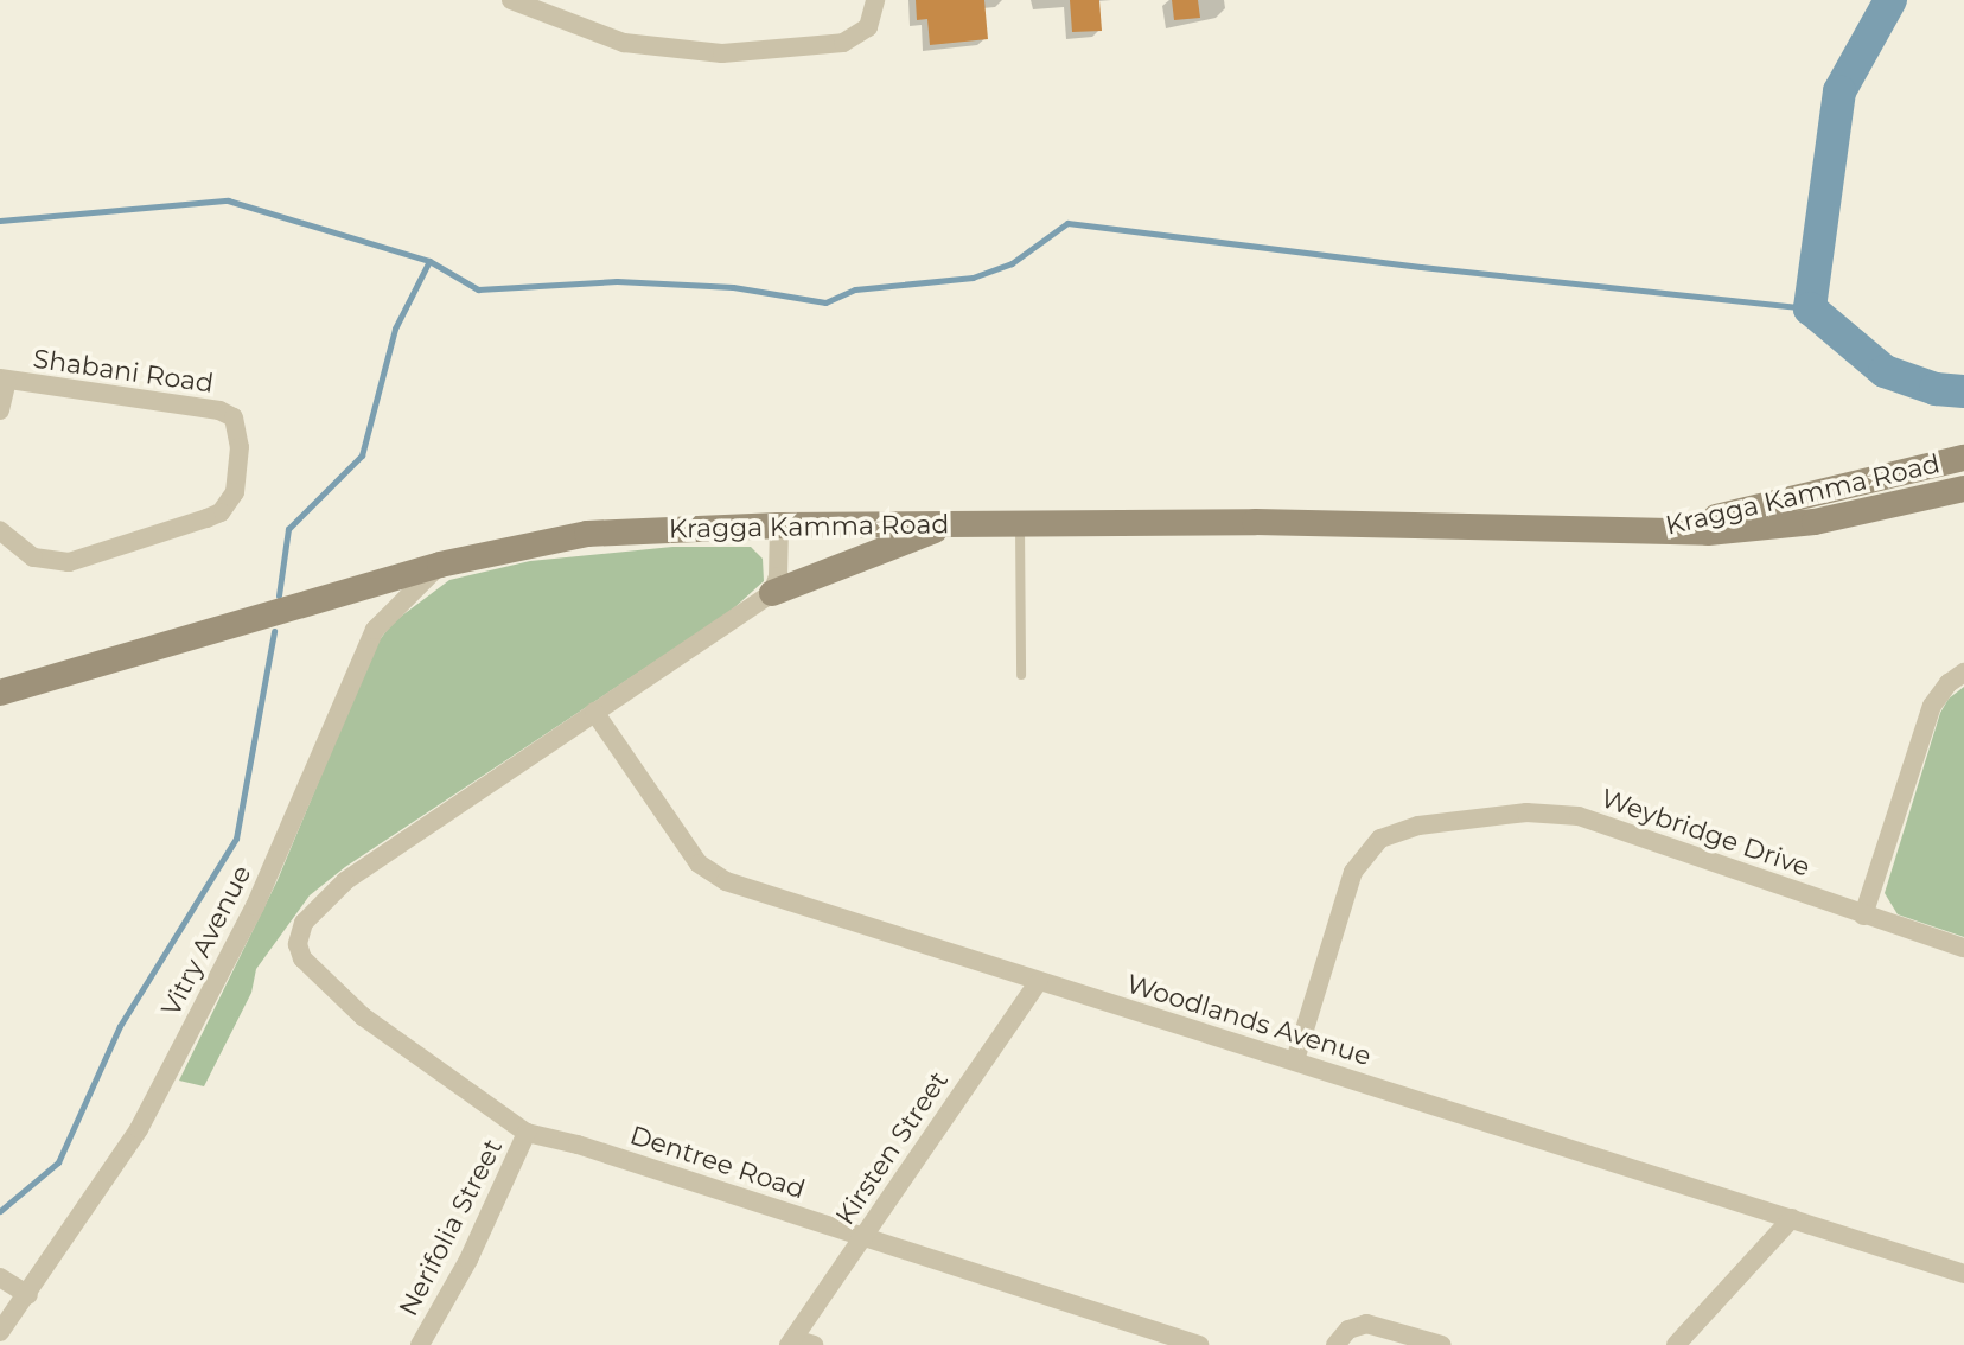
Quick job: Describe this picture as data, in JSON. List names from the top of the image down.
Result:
{
  "streets": {
    "main road": ["Kragga Kamma Road"],
    "street": [
      "Shabani Road",
      "Weybridge Drive",
      "Vitry Avenue",
      "Woodlands Avenue",
      "Kirsten Street",
      "Dentree Road",
      "Nerifolia Street"
    ]
  },
  "crossings": [
    ["Kragga Kamma Road", "Vitry Avenue"],
    ["Weybridge Drive", "Woodlands Avenue"],
    ["Woodlands Avenue", "Kirsten Street"],
    ["Woodlands Avenue", "Dentree Road"],
    ["Kirsten Street", "Dentree Road"],
    ["Dentree Road", "Nerifolia Street"]
  ]
}
